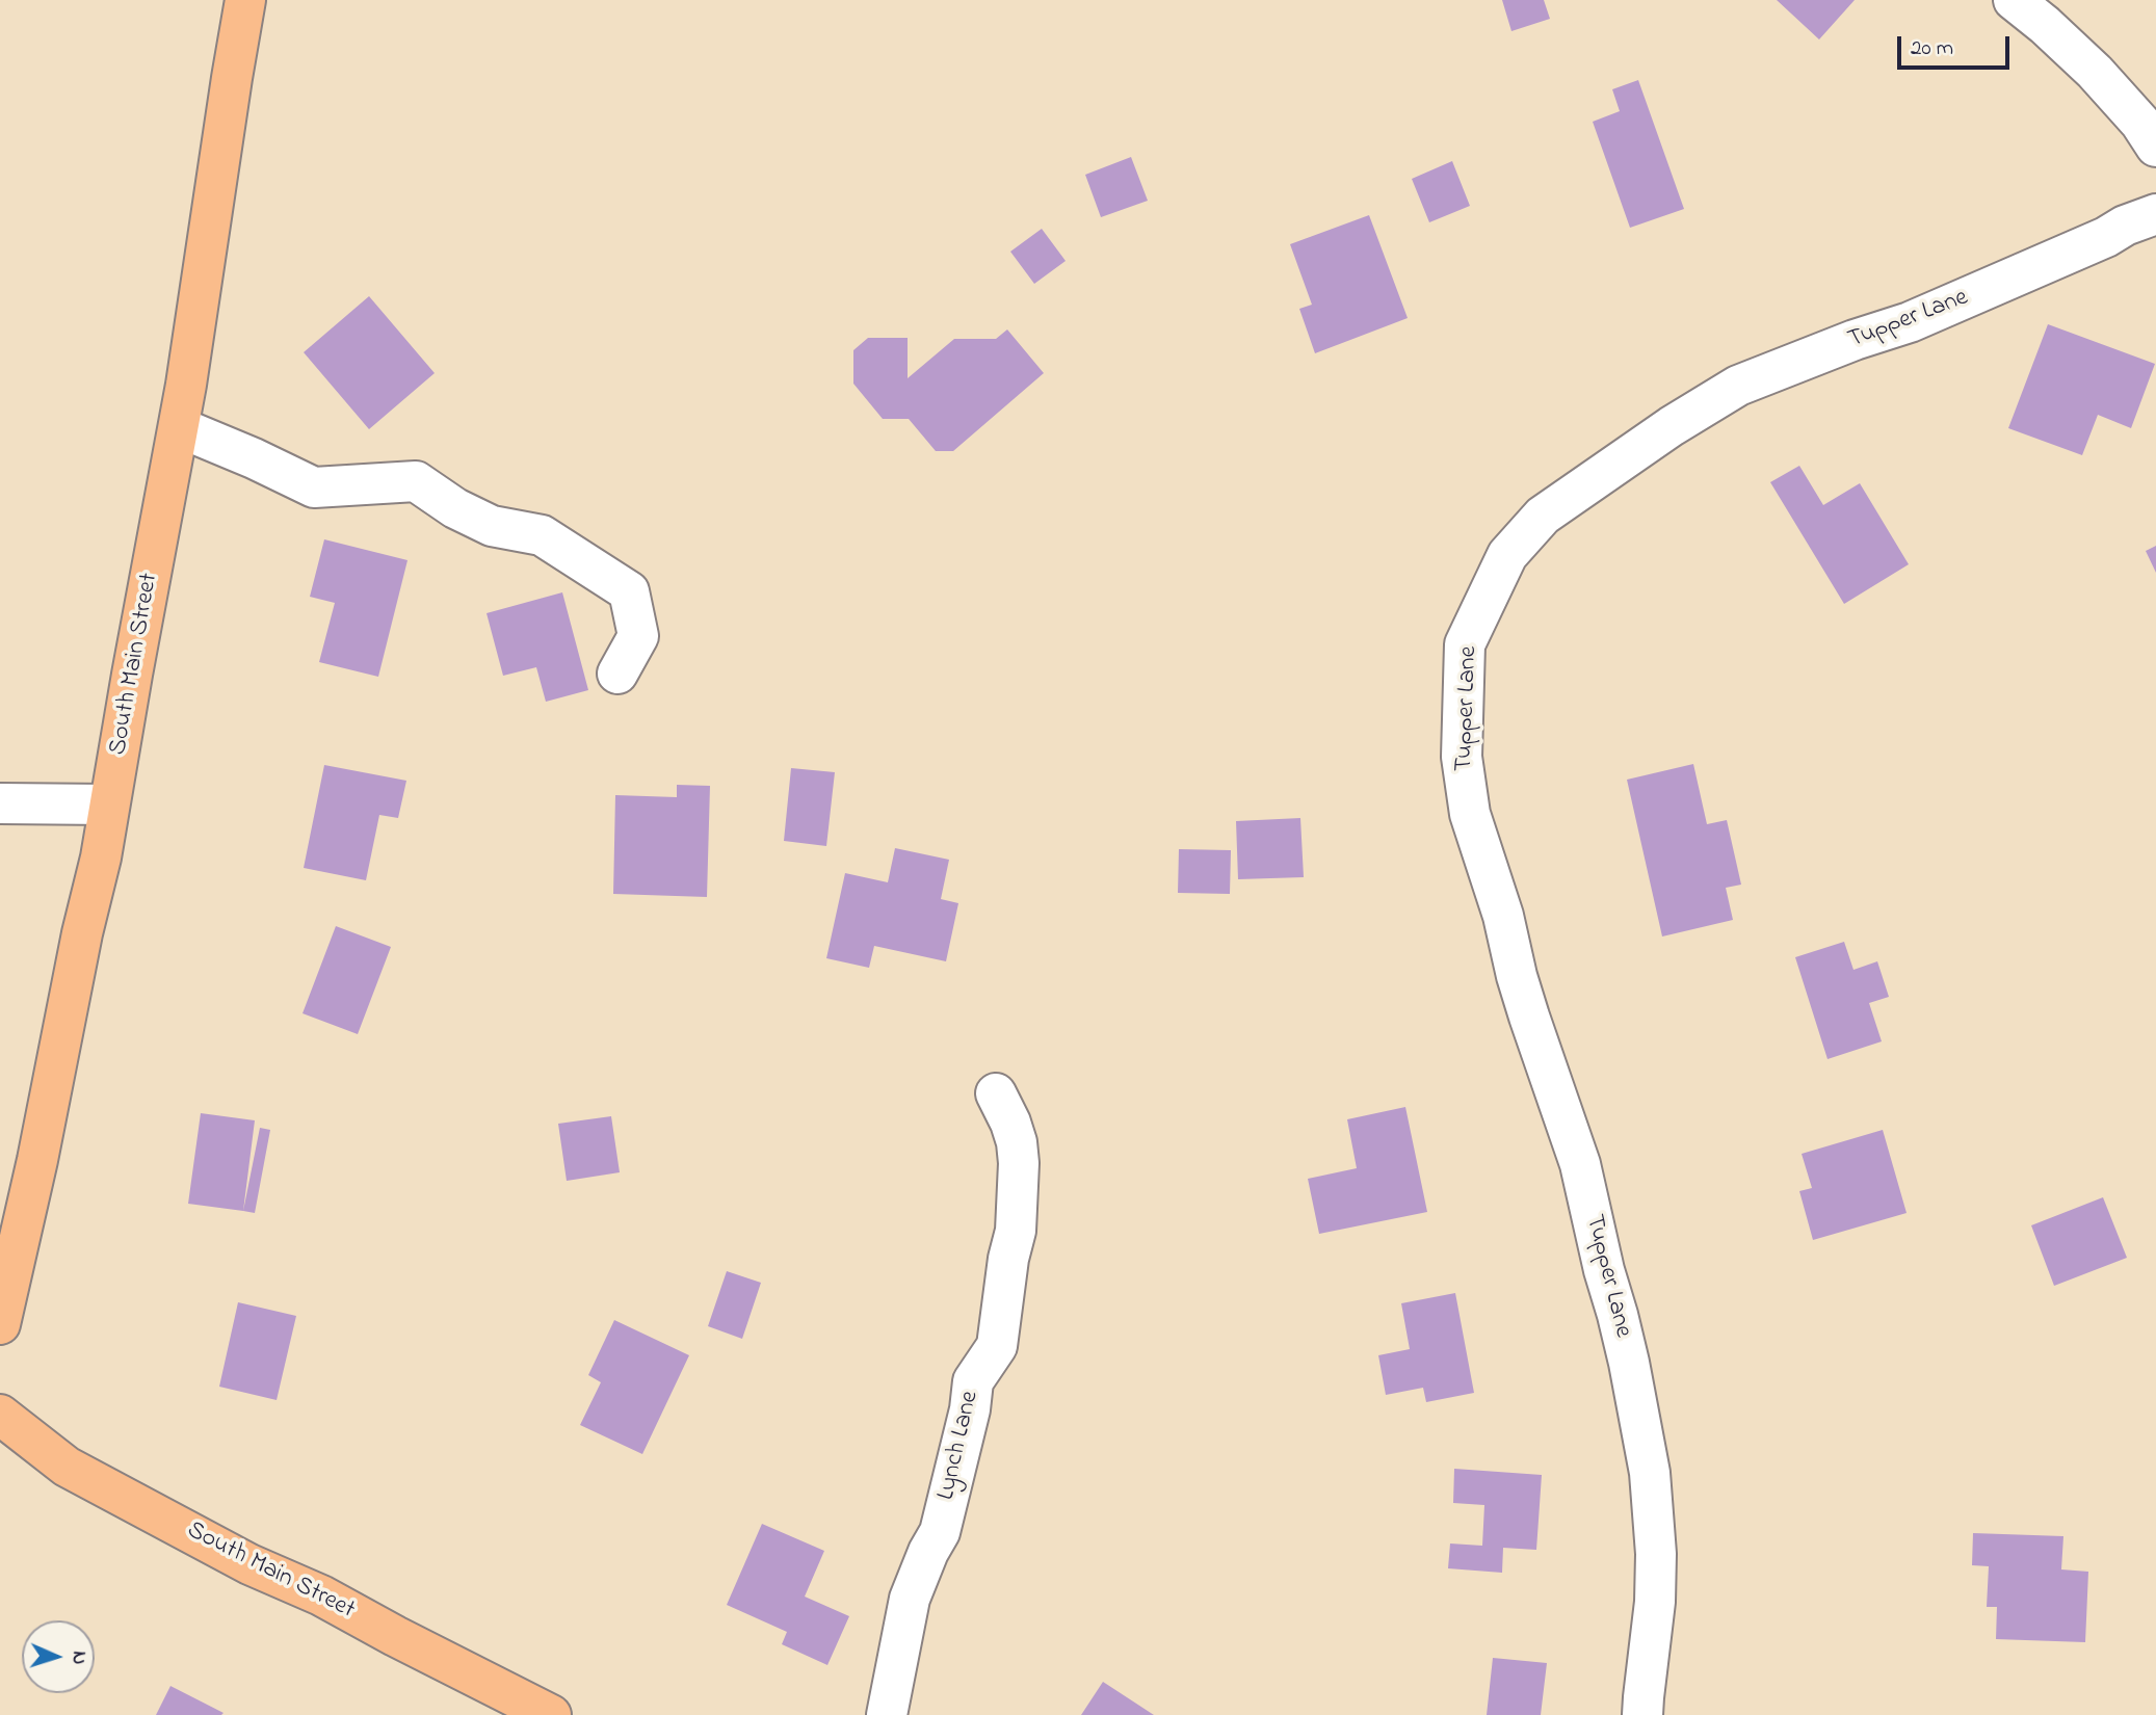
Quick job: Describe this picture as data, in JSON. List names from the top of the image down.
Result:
{
  "streets": {
    "main road": ["South Main Street"],
    "street": ["Tupper Lane", "Lynch Lane"]
  },
  "scale_bar": "20 m",
  "north": "right"
}
